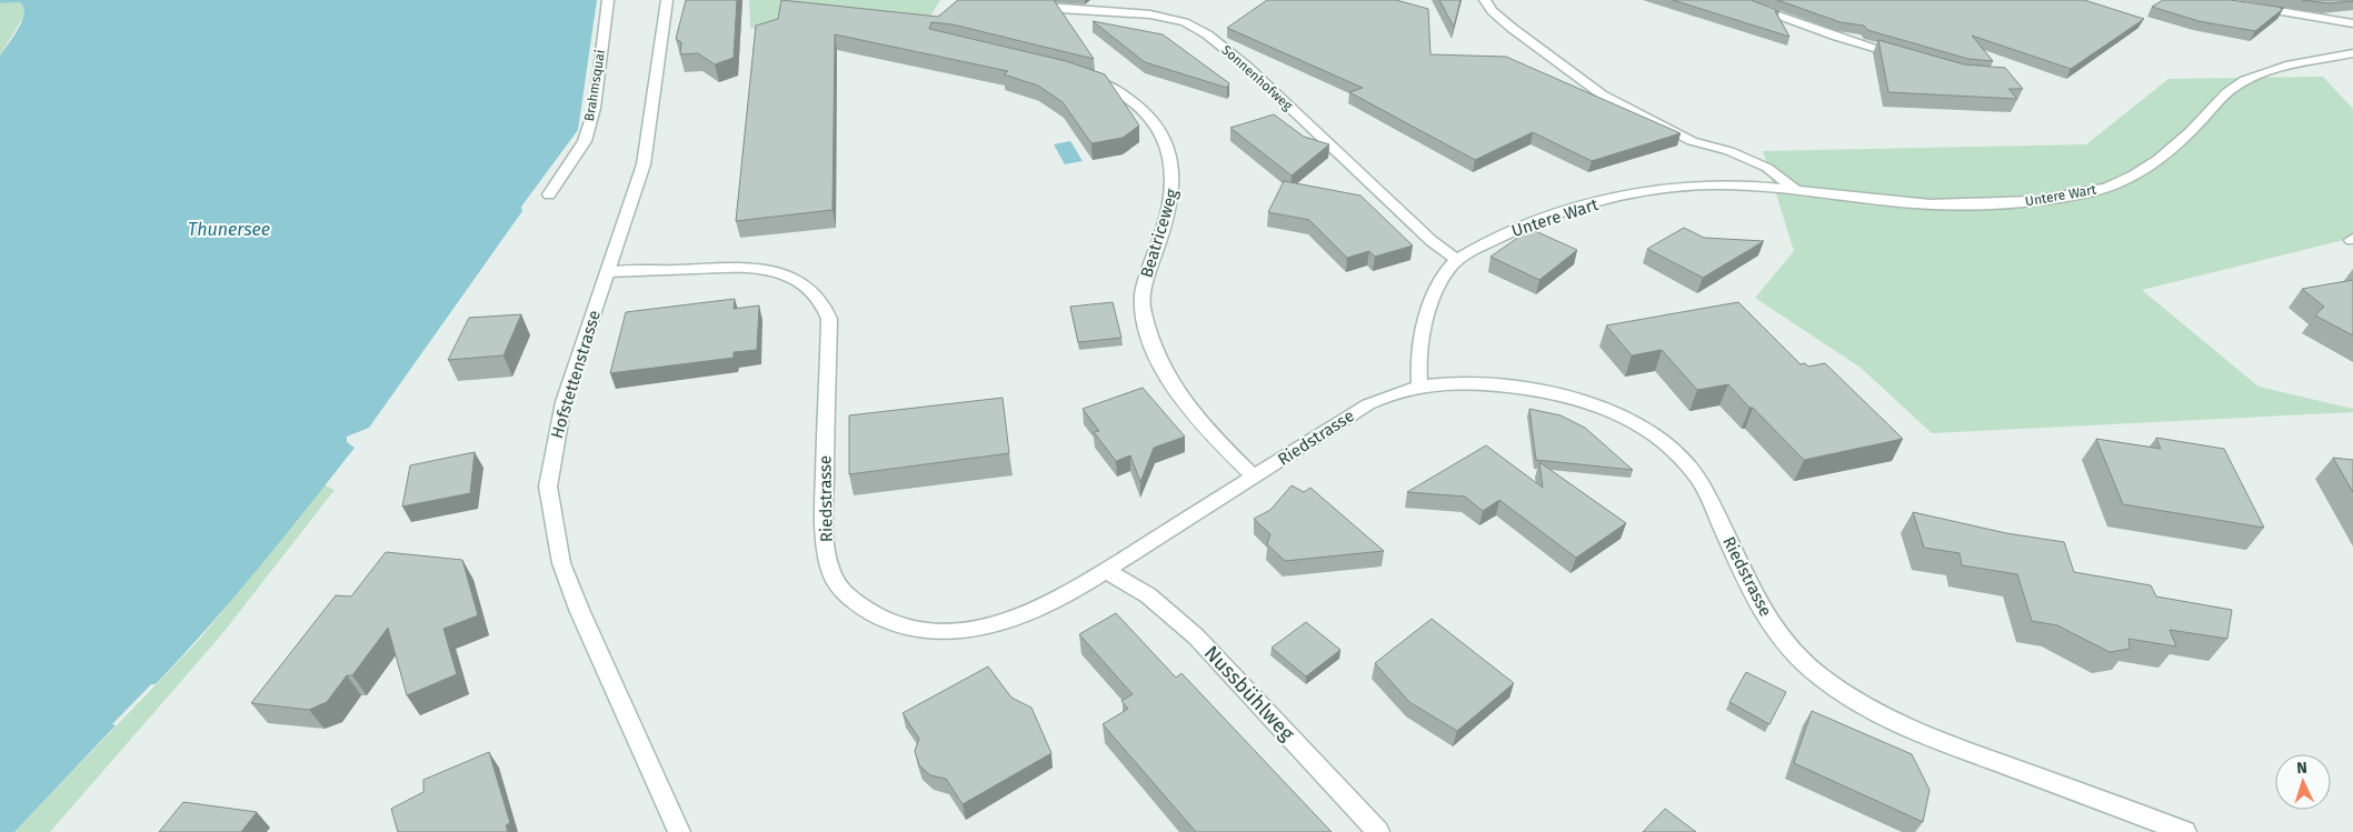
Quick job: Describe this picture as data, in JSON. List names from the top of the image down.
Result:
{
  "streets": {
    "street": [
      "Sonnenhofweg",
      "Brahmsquai",
      "Untere Wart",
      "Beatriceweg",
      "Hofstettenstrasse",
      "Riedstrasse",
      "Nussbühlweg"
    ]
  },
  "crossings": [
    ["Sonnenhofweg", "Untere Wart"],
    ["Untere Wart", "Riedstrasse"],
    ["Beatriceweg", "Riedstrasse"],
    ["Hofstettenstrasse", "Riedstrasse"],
    ["Riedstrasse", "Nussbühlweg"]
  ],
  "water": ["Thunersee"],
  "north": "top"
}
